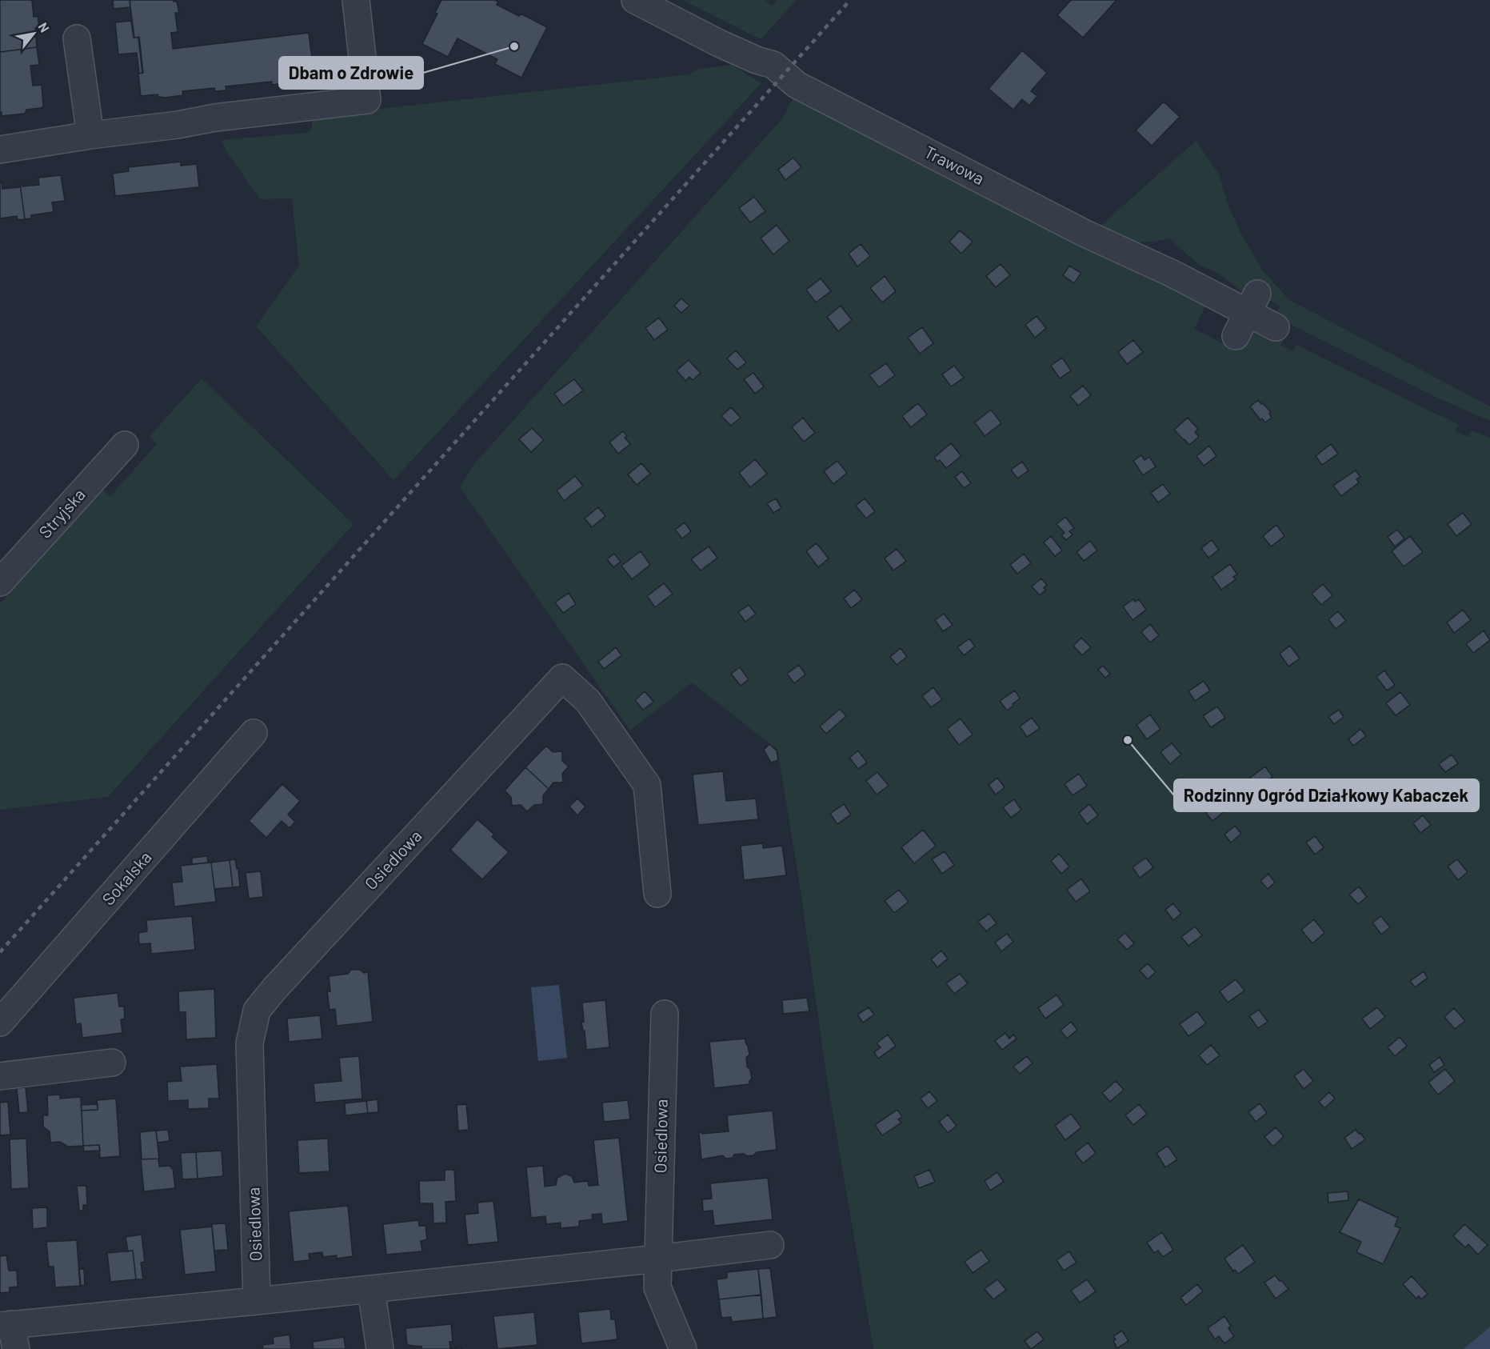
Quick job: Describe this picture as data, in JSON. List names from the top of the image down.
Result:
{
  "streets": {
    "street": [
      "Trawowa",
      "Stryjska",
      "Osiedlowa",
      "Sokalska"
    ]
  },
  "places": ["Dbam o Zdrowie", "Rodzinny Ogród Działkowy Kabaczek"],
  "north": "top right"
}
